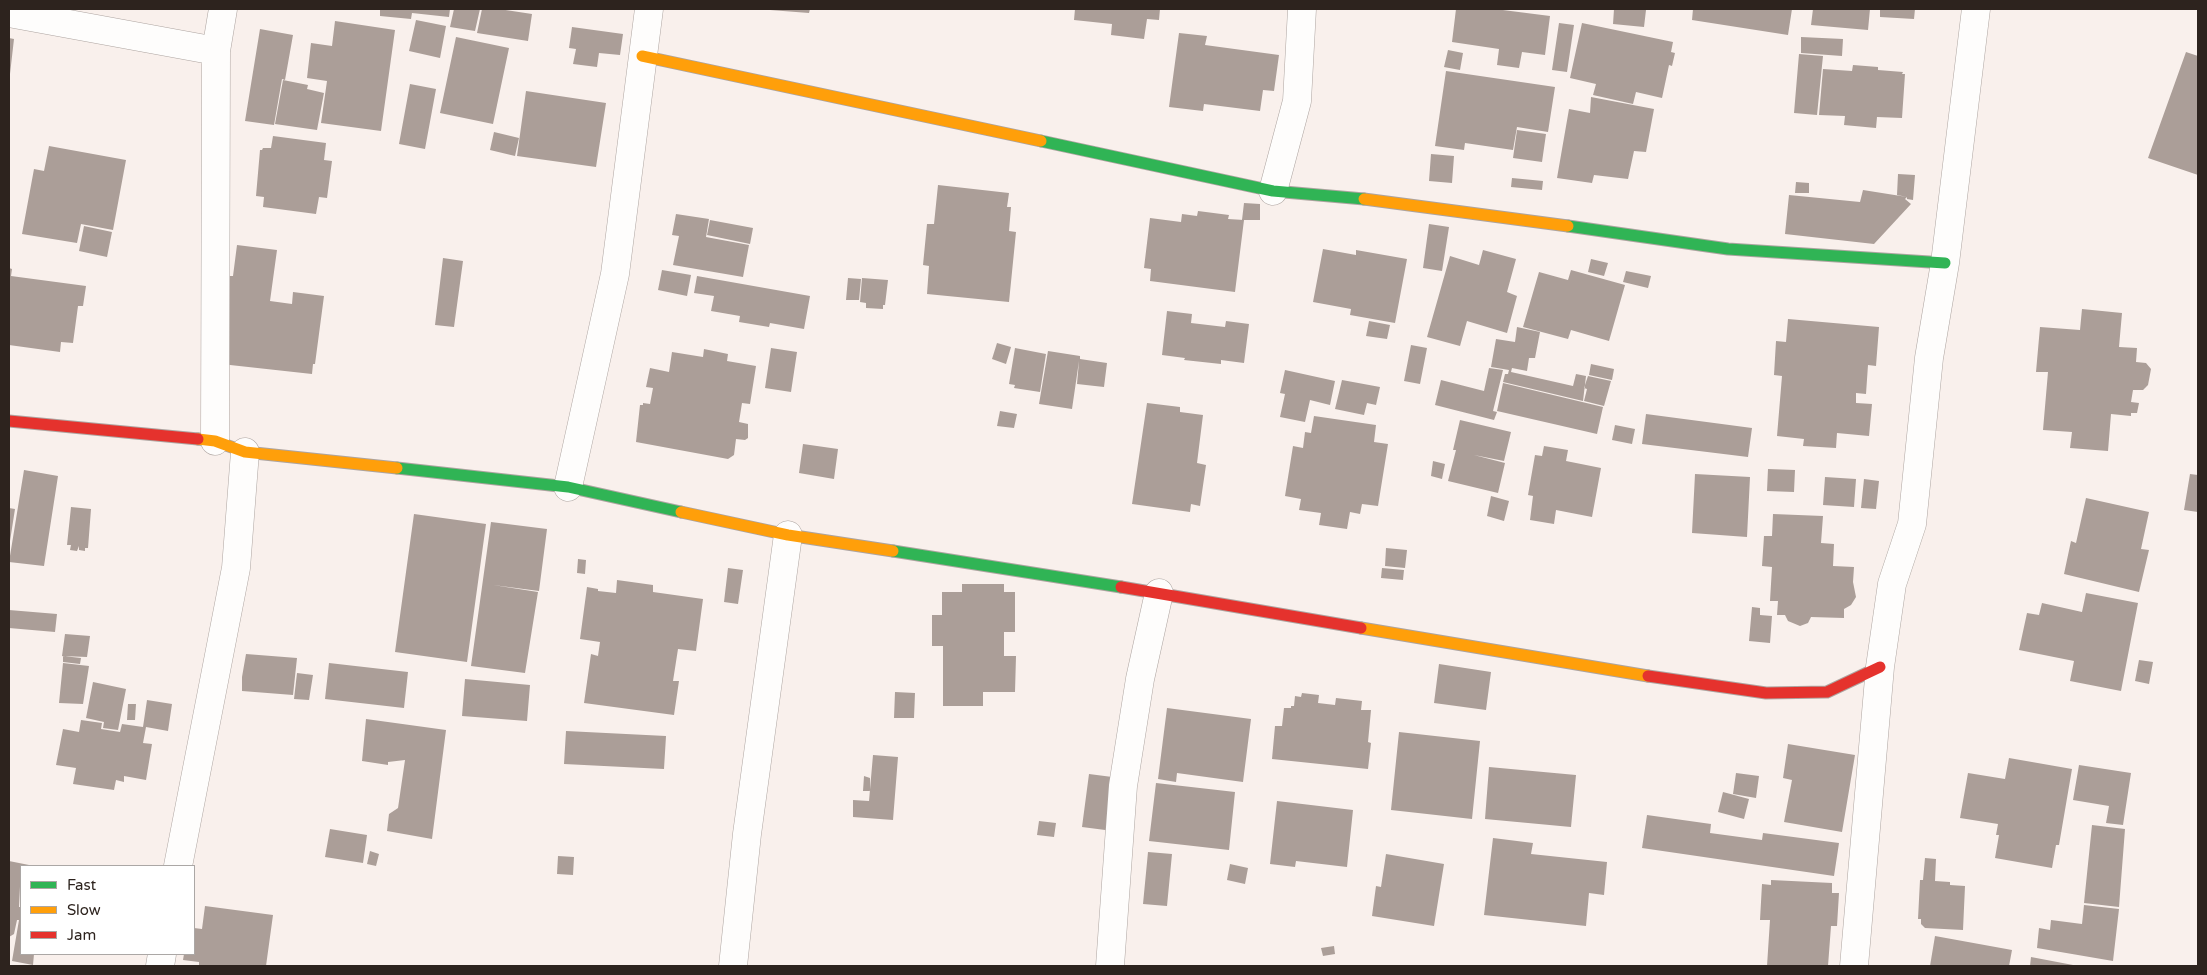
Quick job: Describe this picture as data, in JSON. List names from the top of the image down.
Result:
{
  "legend": ["Fast", "Slow", "Jam"]
}
